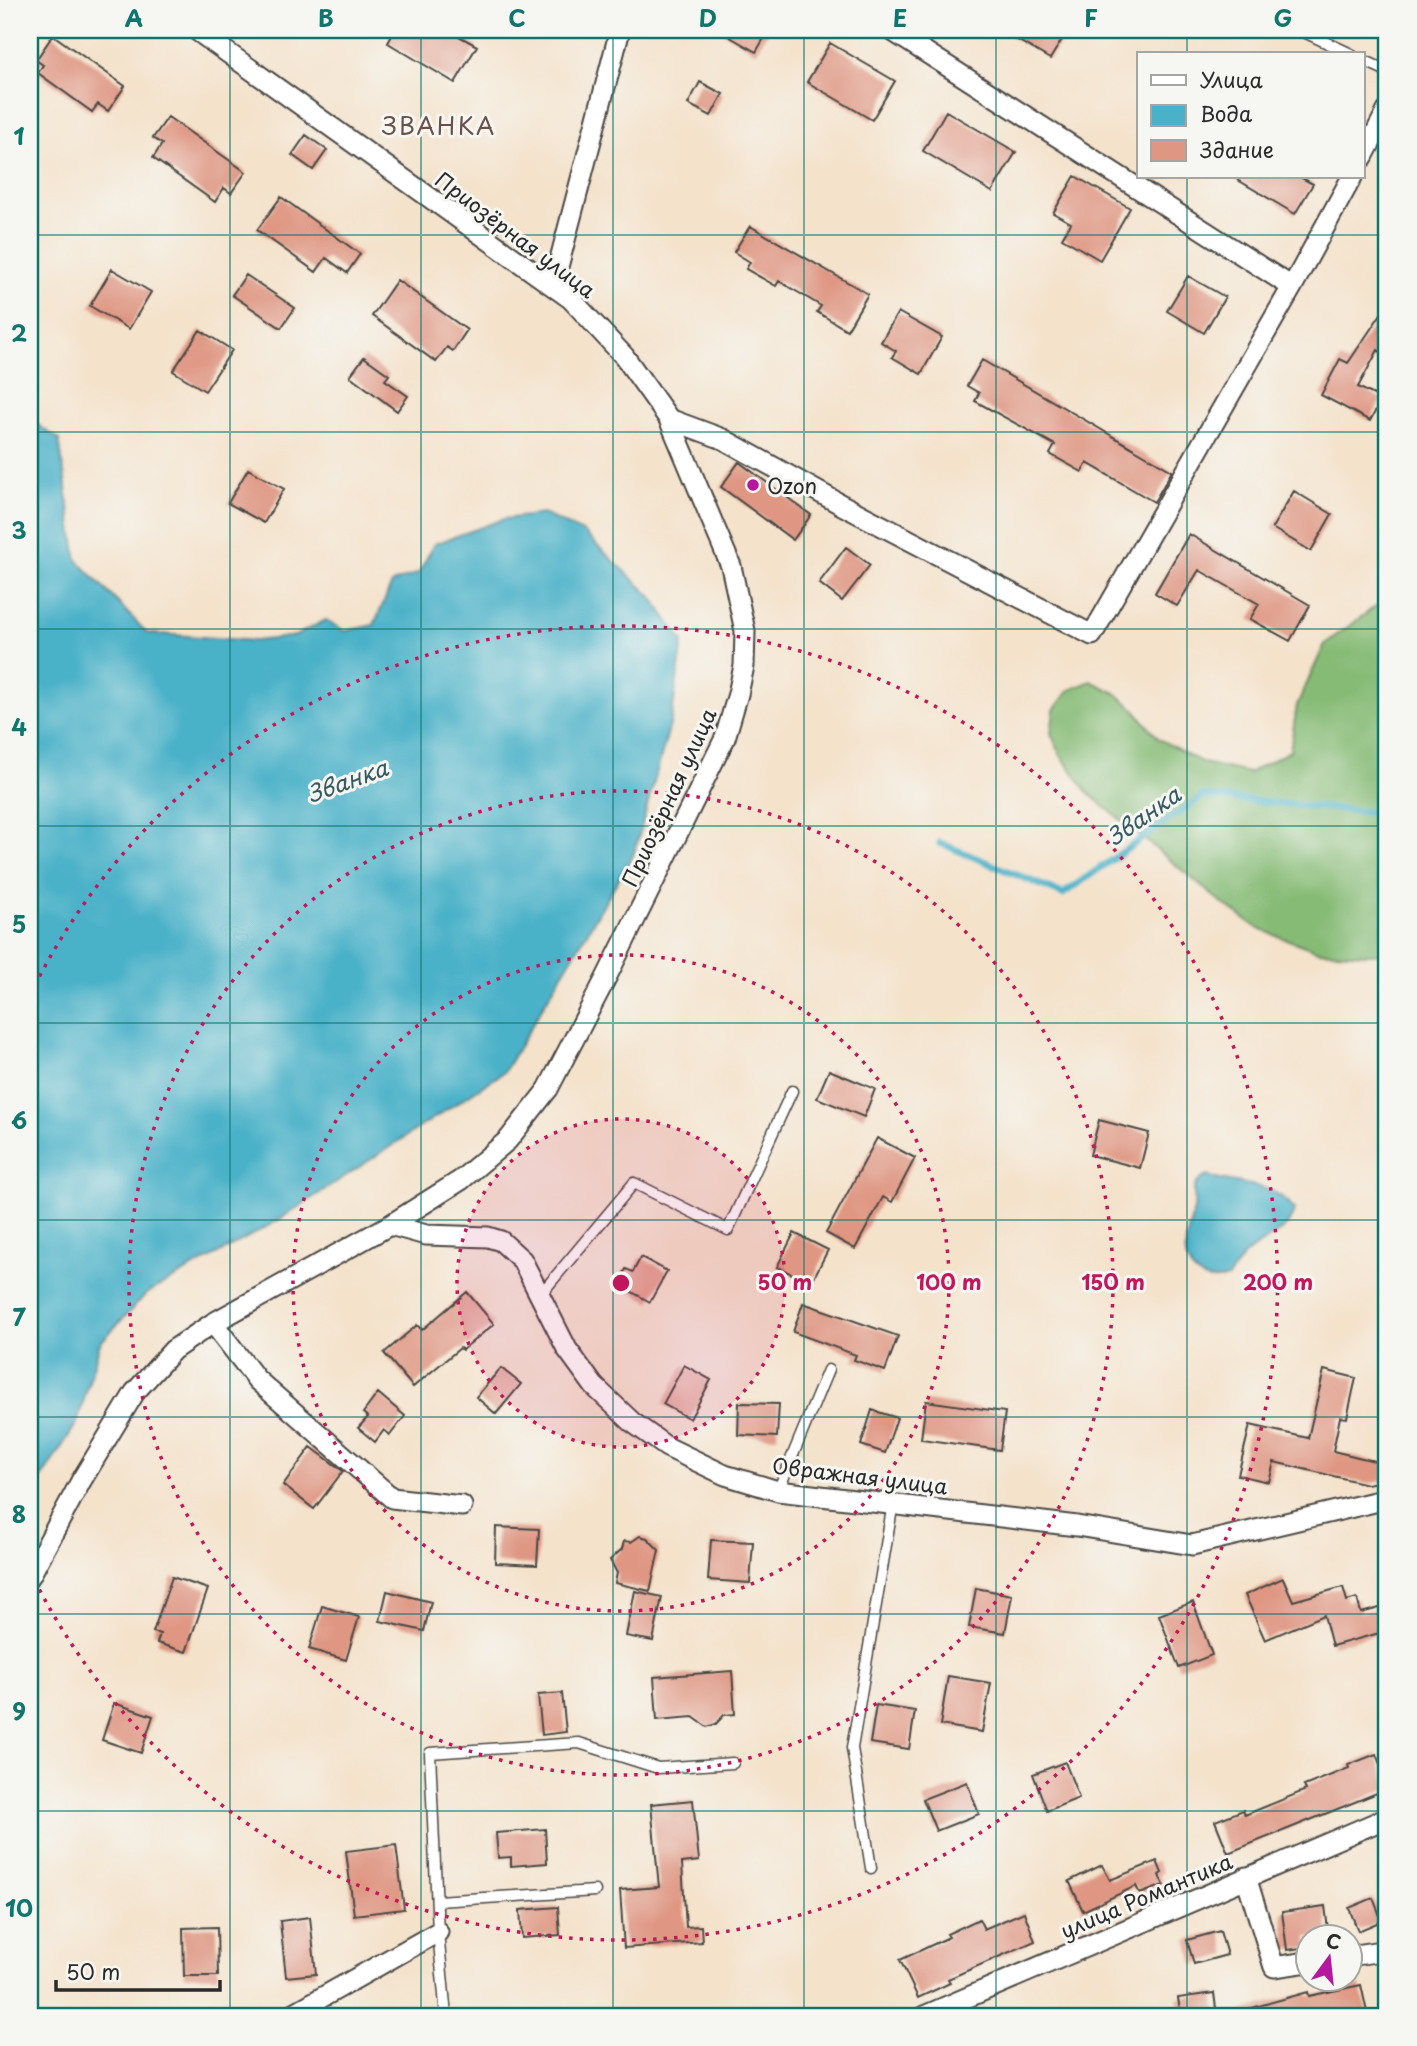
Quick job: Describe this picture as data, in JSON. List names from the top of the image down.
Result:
{
  "streets": {
    "street": ["Приозёрная улица", "Овражная улица", "улица Романтика"]
  },
  "crossings": [
    ["Приозёрная улица", "Овражная улица"]
  ],
  "districts": ["ЗВАНКА"],
  "water": ["Званка"],
  "places": ["Ozon"],
  "legend": ["Улица", "Вода", "Здание"],
  "scale_bar": "50 m",
  "north": "top",
  "grid": {
    "columns": [
      "A",
      "B",
      "C",
      "D",
      "E",
      "F",
      "G"
    ],
    "rows": [
      "1",
      "2",
      "3",
      "4",
      "5",
      "6",
      "7",
      "8",
      "9",
      "10"
    ]
  },
  "rings": [
    "50 m",
    "100 m",
    "150 m",
    "200 m"
  ]
}
